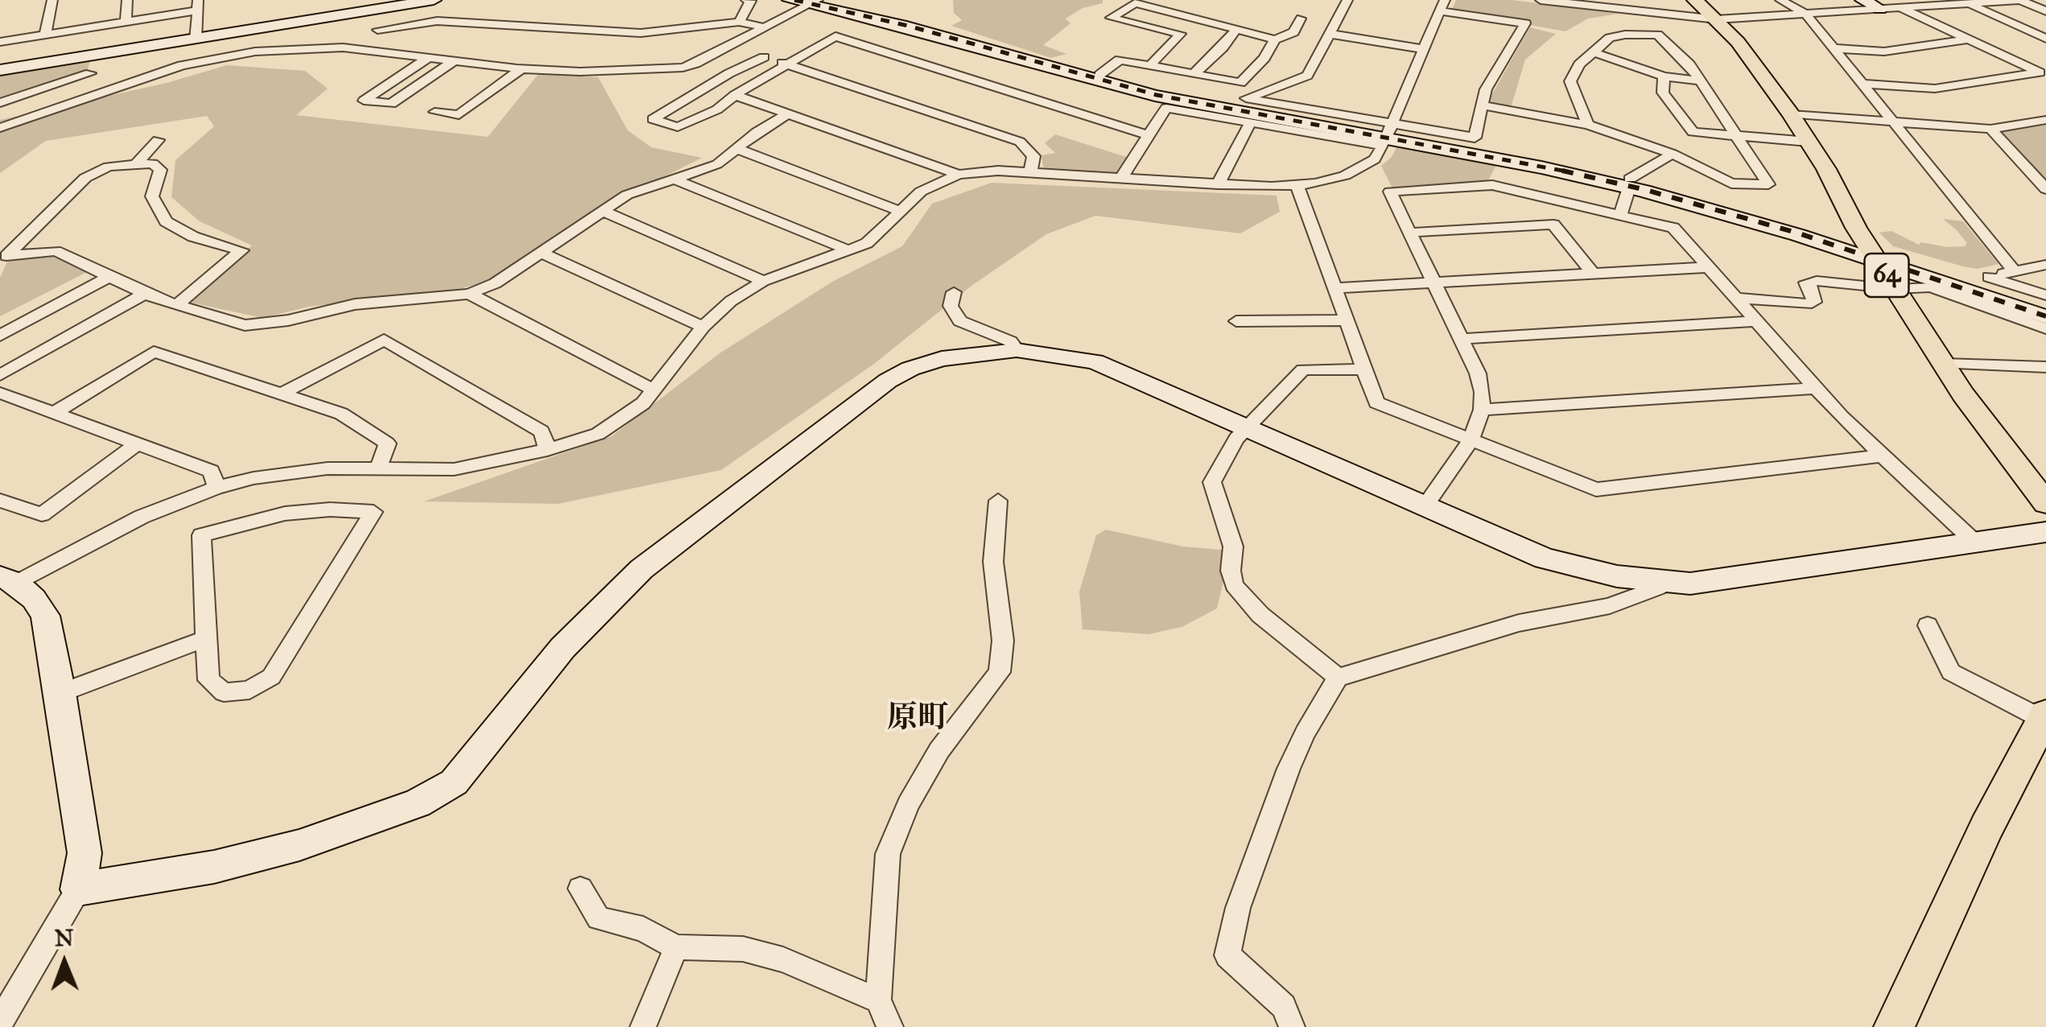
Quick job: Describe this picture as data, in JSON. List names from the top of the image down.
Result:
{
  "streets": {
    "main road": ["64"]
  },
  "districts": ["原町"],
  "north": "top"
}
